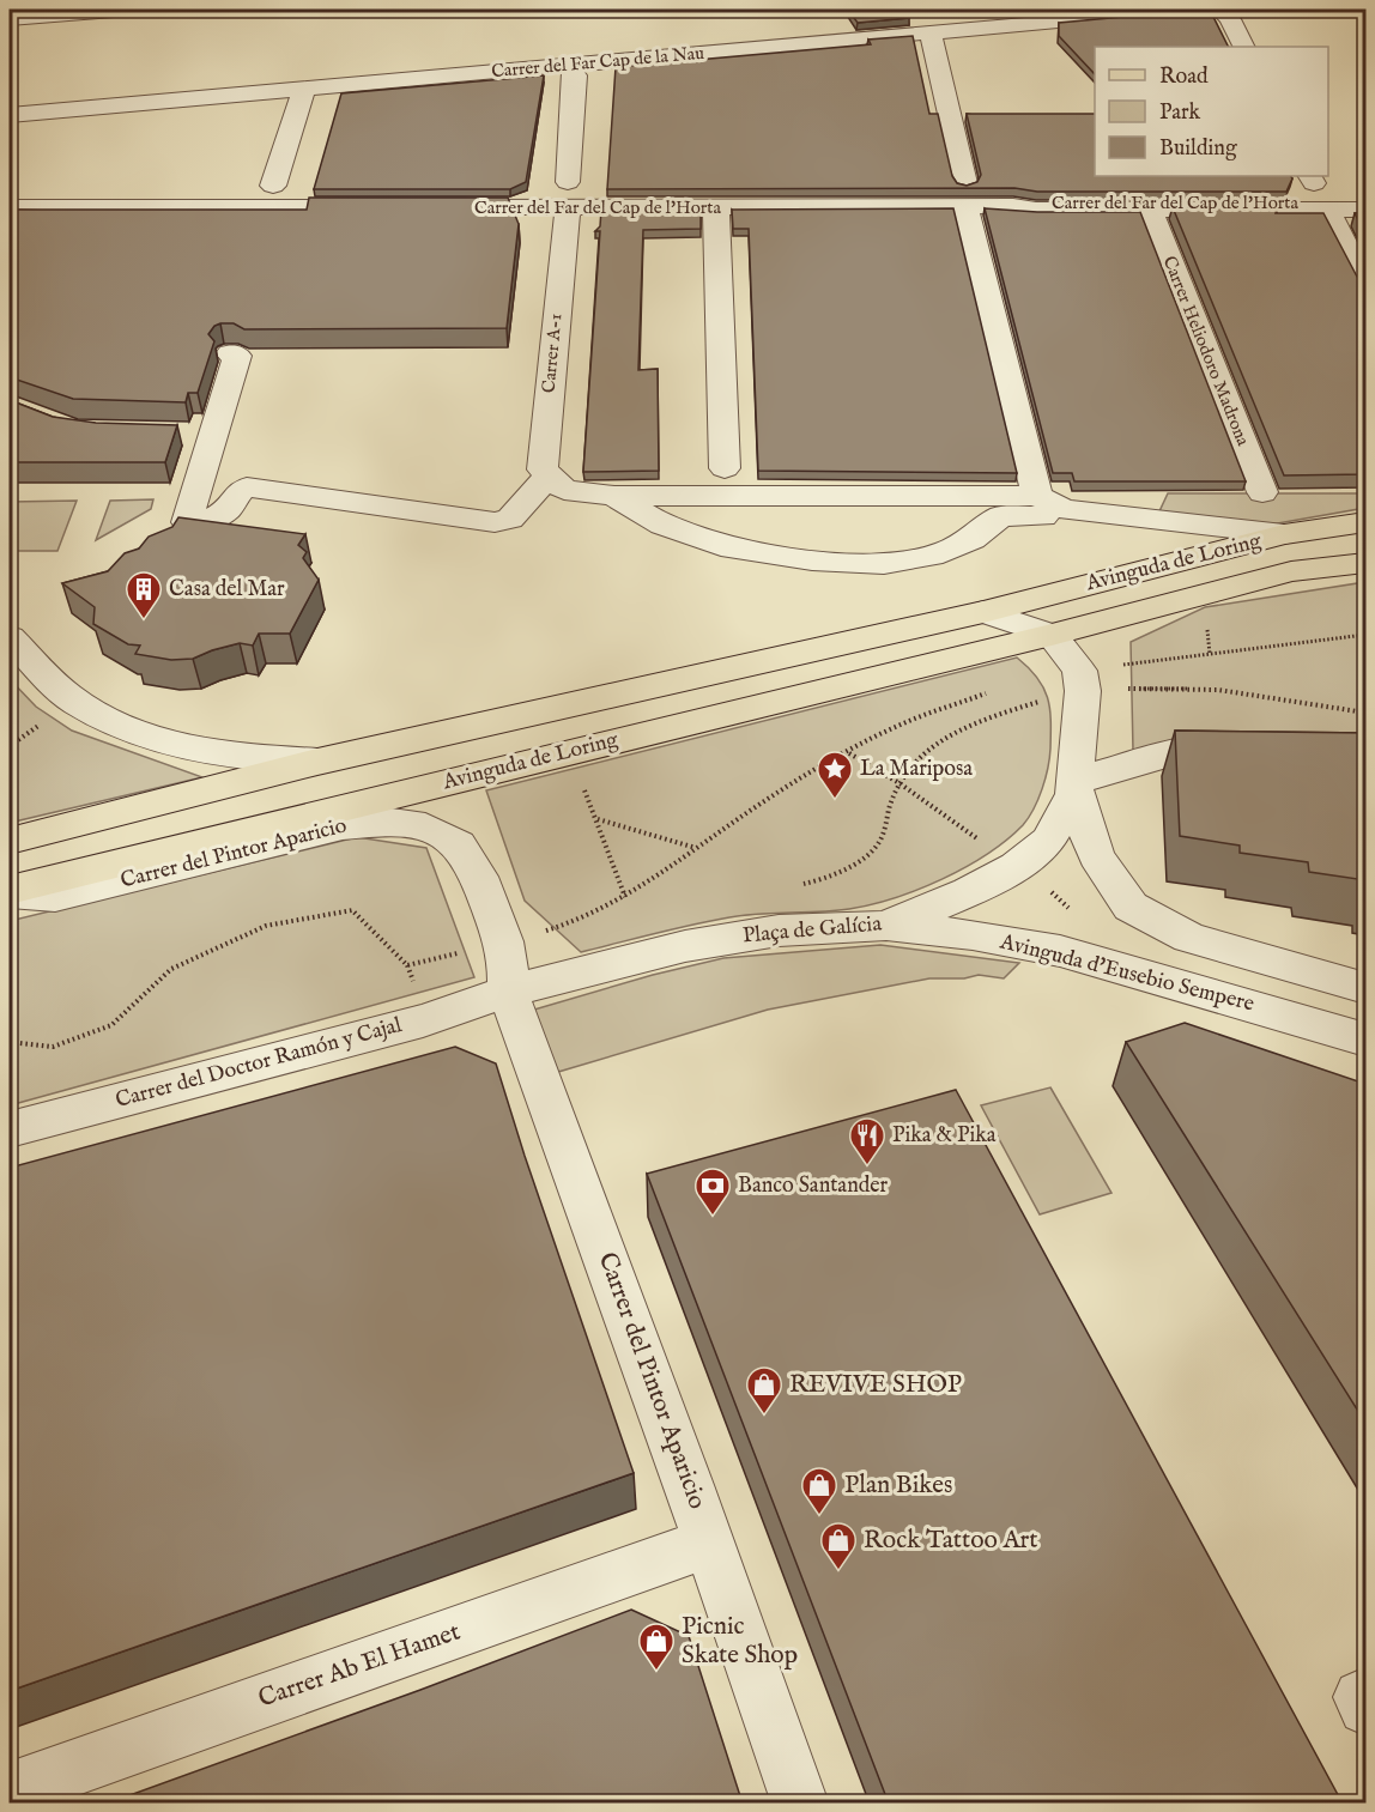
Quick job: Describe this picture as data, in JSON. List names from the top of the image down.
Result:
{
  "streets": {
    "main road": ["Avinguda de Loring"],
    "street": [
      "Carrer del Far Cap de la Nau",
      "Carrer del Far del Cap de l'Horta",
      "Carrer Heliodoro Madrona",
      "Carrer A-1",
      "Carrer del Pintor Aparicio",
      "Plaça de Galícia",
      "Avinguda d'Eusebio Sempere",
      "Carrer del Doctor Ramón y Cajal",
      "Carrer Ab El Hamet"
    ]
  },
  "crossings": [
    ["Carrer del Far del Cap de l'Horta", "Carrer Heliodoro Madrona"],
    ["Carrer del Far del Cap de l'Horta", "Carrer A-1"],
    ["Avinguda de Loring", "Carrer del Pintor Aparicio"],
    ["Carrer del Pintor Aparicio", "Plaça de Galícia"],
    ["Carrer del Pintor Aparicio", "Carrer del Doctor Ramón y Cajal"],
    ["Carrer del Pintor Aparicio", "Carrer Ab El Hamet"],
    ["Plaça de Galícia", "Avinguda d'Eusebio Sempere"],
    ["Plaça de Galícia", "Carrer del Doctor Ramón y Cajal"]
  ],
  "places": {
    "building": ["Casa del Mar"],
    "place": ["La Mariposa"],
    "restaurant": ["Pika & Pika"],
    "bank": ["Banco Santander"],
    "shop": [
      "REVIVE SHOP",
      "Plan Bikes",
      "Rock Tattoo Art",
      "Picnic Skate Shop"
    ]
  },
  "legend": ["Road", "Park", "Building"]
}
